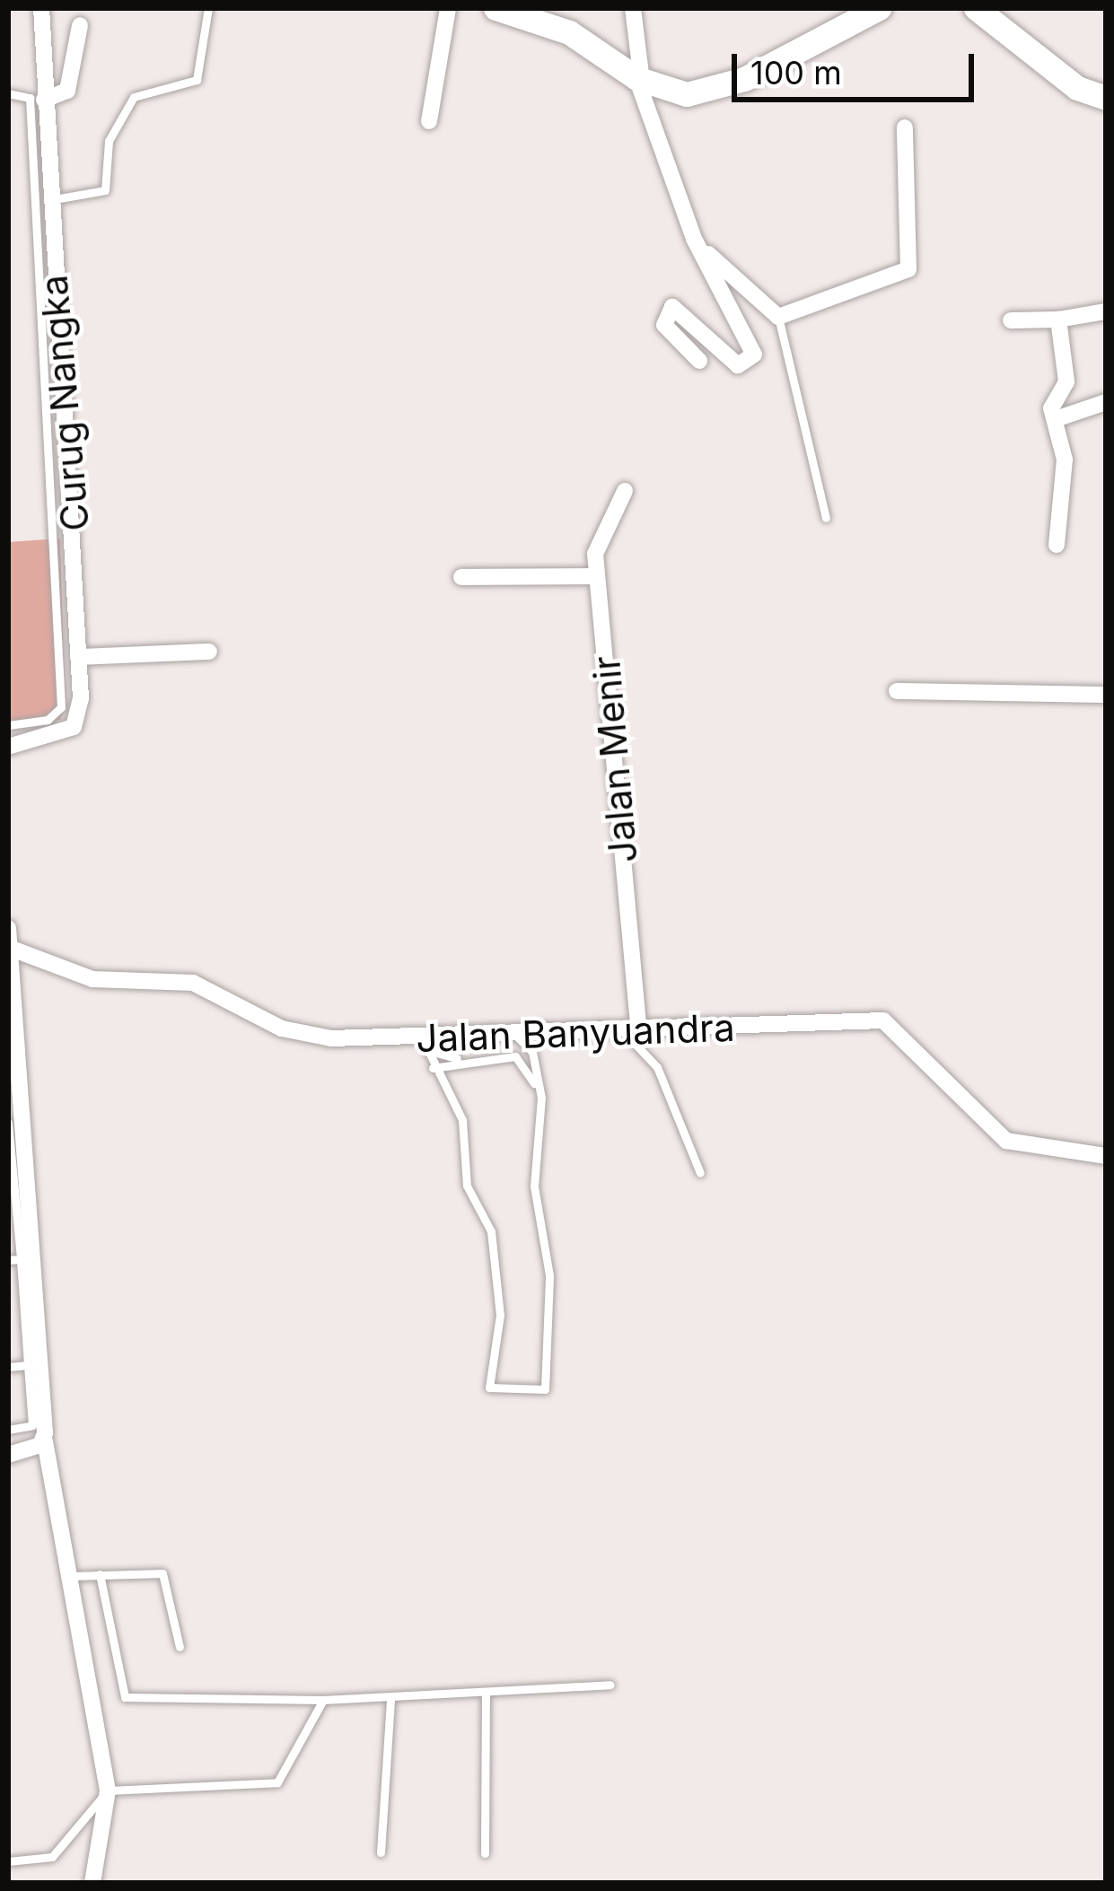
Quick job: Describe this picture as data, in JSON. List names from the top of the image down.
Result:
{
  "streets": {
    "street": ["Curug Nangka", "Jalan Menir", "Jalan Banyuandra"]
  },
  "crossings": [
    ["Jalan Menir", "Jalan Banyuandra"]
  ],
  "scale_bar": "100 m"
}
